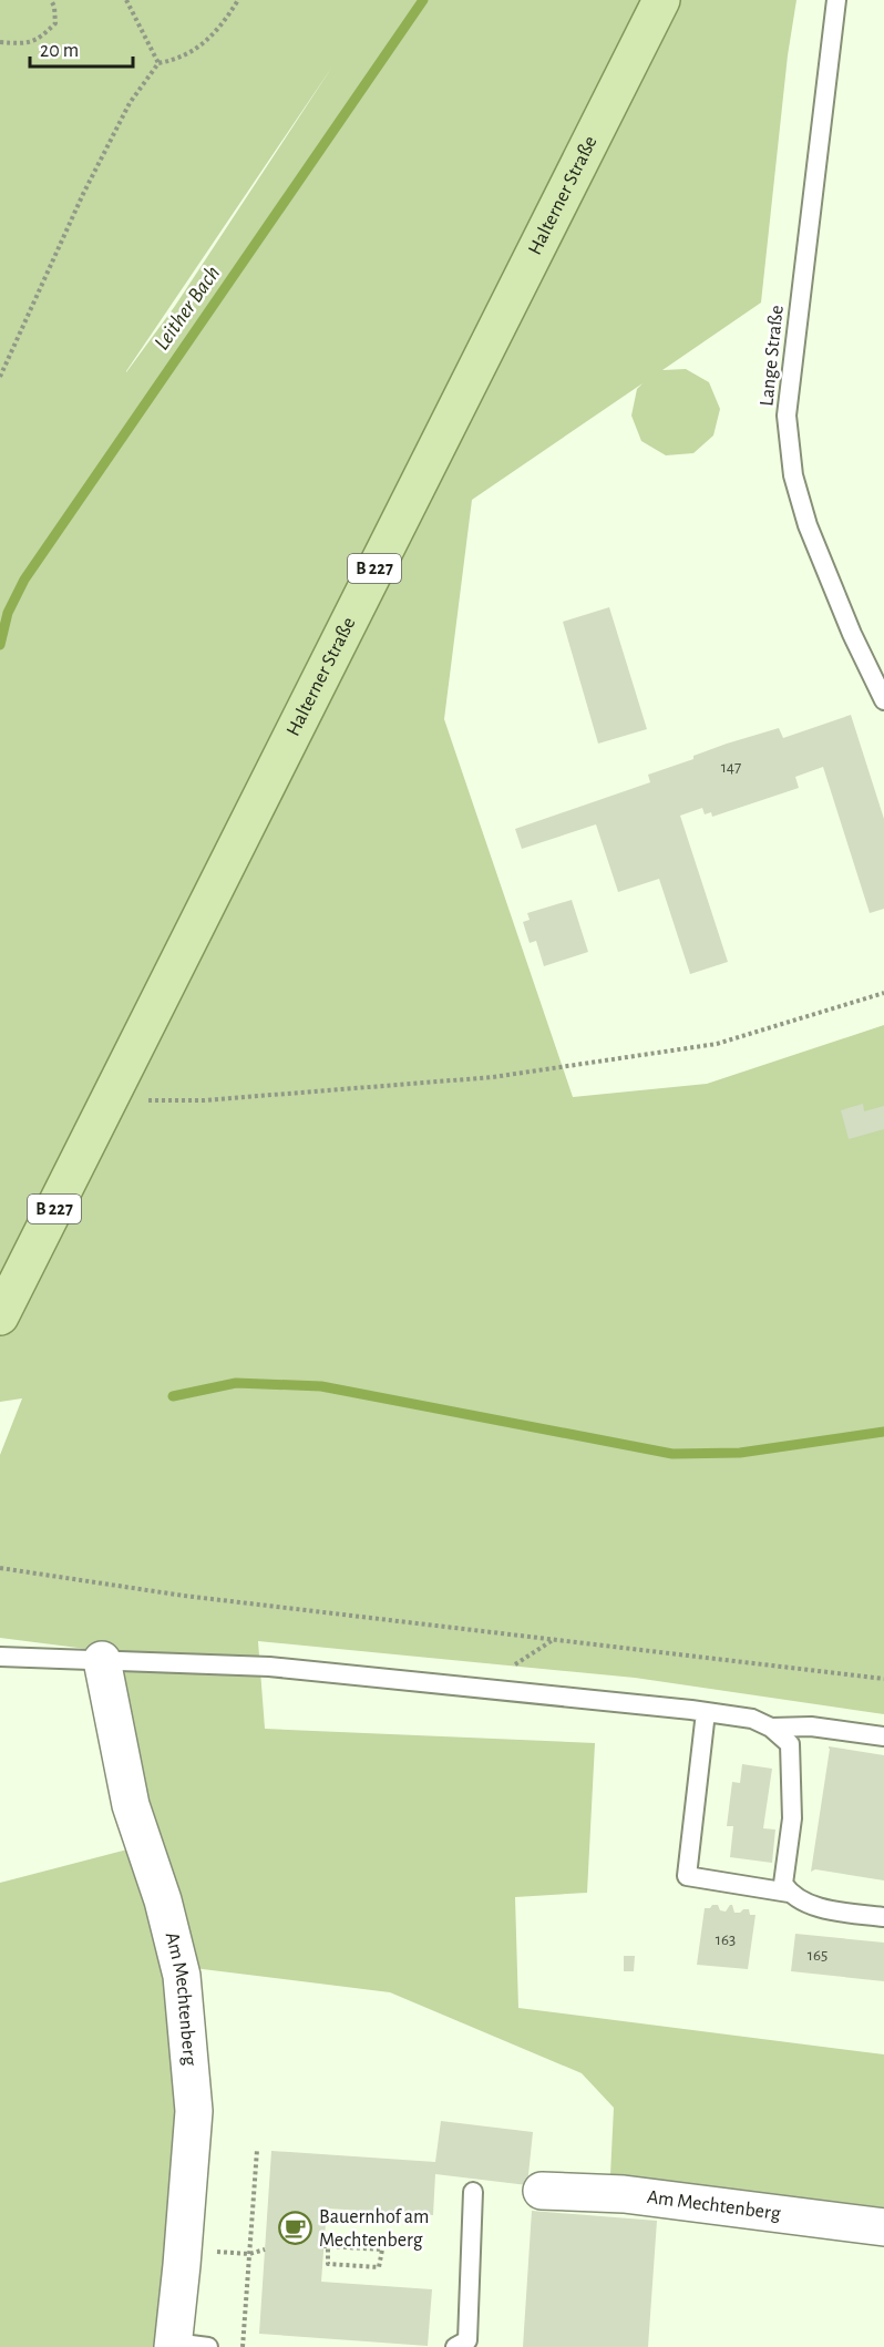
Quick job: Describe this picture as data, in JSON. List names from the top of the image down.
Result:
{
  "streets": {
    "main road": ["Halterner Straße", "B 227"],
    "street": ["Am Mechtenberg"],
    "lane": ["Lange Straße"]
  },
  "water": ["Leither Bach"],
  "places": {
    "cafe": ["Bauernhof am Mechtenberg"]
  },
  "house_numbers": ["147", "163", "165"],
  "scale_bar": "20 m"
}
